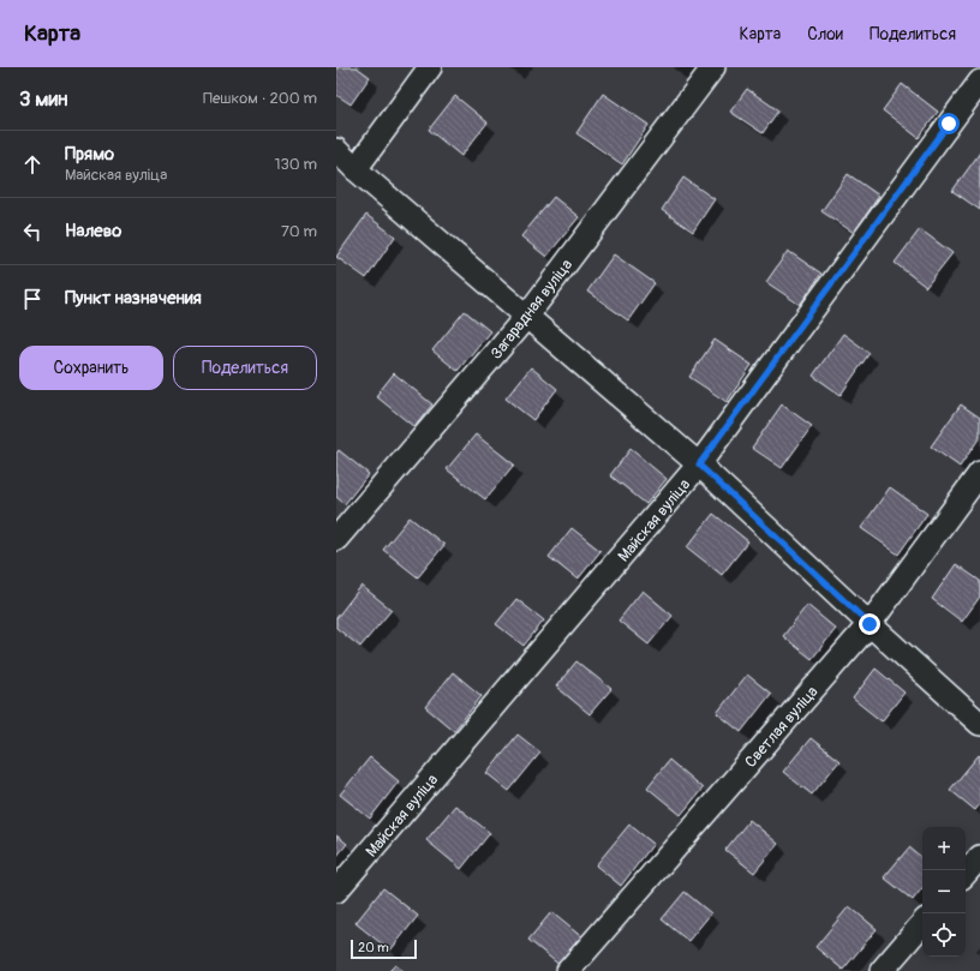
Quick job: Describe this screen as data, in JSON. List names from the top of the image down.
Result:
{
  "streets": {
    "street": ["Загарадная вуліца", "Майская вуліца", "Светлая вуліца"]
  },
  "scale_bar": "20 m",
  "page": {
    "header": "Карта",
    "nav": ["Карта", "Слои", "Поделиться"],
    "heading": ["3 мин", "Пешком · 200 m"],
    "list": [
      ["Прямо", "Майская вуліца", "130 m"],
      ["Налево", "70 m"],
      "Пункт назначения"
    ],
    "buttons": ["Сохранить", "Поделиться"],
    "map_buttons": ["+", "−"],
    "scale": "20 m"
  }
}
